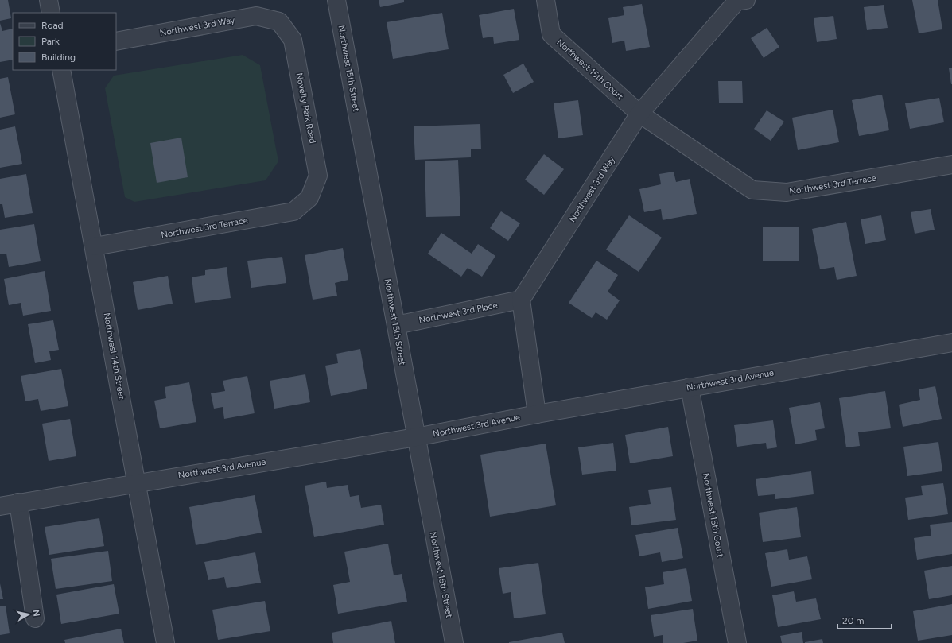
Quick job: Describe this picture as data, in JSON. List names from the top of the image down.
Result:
{
  "streets": {
    "street": [
      "Northwest 3rd Way",
      "Northwest 15th Street",
      "Northwest 15th Court",
      "Novelty Park Road",
      "Northwest 3rd Terrace",
      "Northwest 3rd Place",
      "Northwest 14th Street",
      "Northwest 3rd Avenue"
    ]
  },
  "crossings": [
    ["Northwest 3rd Way", "Northwest 15th Court"],
    ["Northwest 3rd Way", "Novelty Park Road"],
    ["Northwest 3rd Way", "Northwest 3rd Terrace"],
    ["Northwest 3rd Way", "Northwest 3rd Place"],
    ["Northwest 15th Street", "Northwest 3rd Place"],
    ["Northwest 15th Street", "Northwest 3rd Avenue"],
    ["Northwest 15th Court", "Northwest 3rd Terrace"],
    ["Northwest 15th Court", "Northwest 3rd Avenue"],
    ["Novelty Park Road", "Northwest 3rd Terrace"],
    ["Northwest 3rd Terrace", "Northwest 14th Street"],
    ["Northwest 14th Street", "Northwest 3rd Avenue"]
  ],
  "legend": ["Road", "Park", "Building"],
  "scale_bar": "20 m",
  "north": "right"
}
